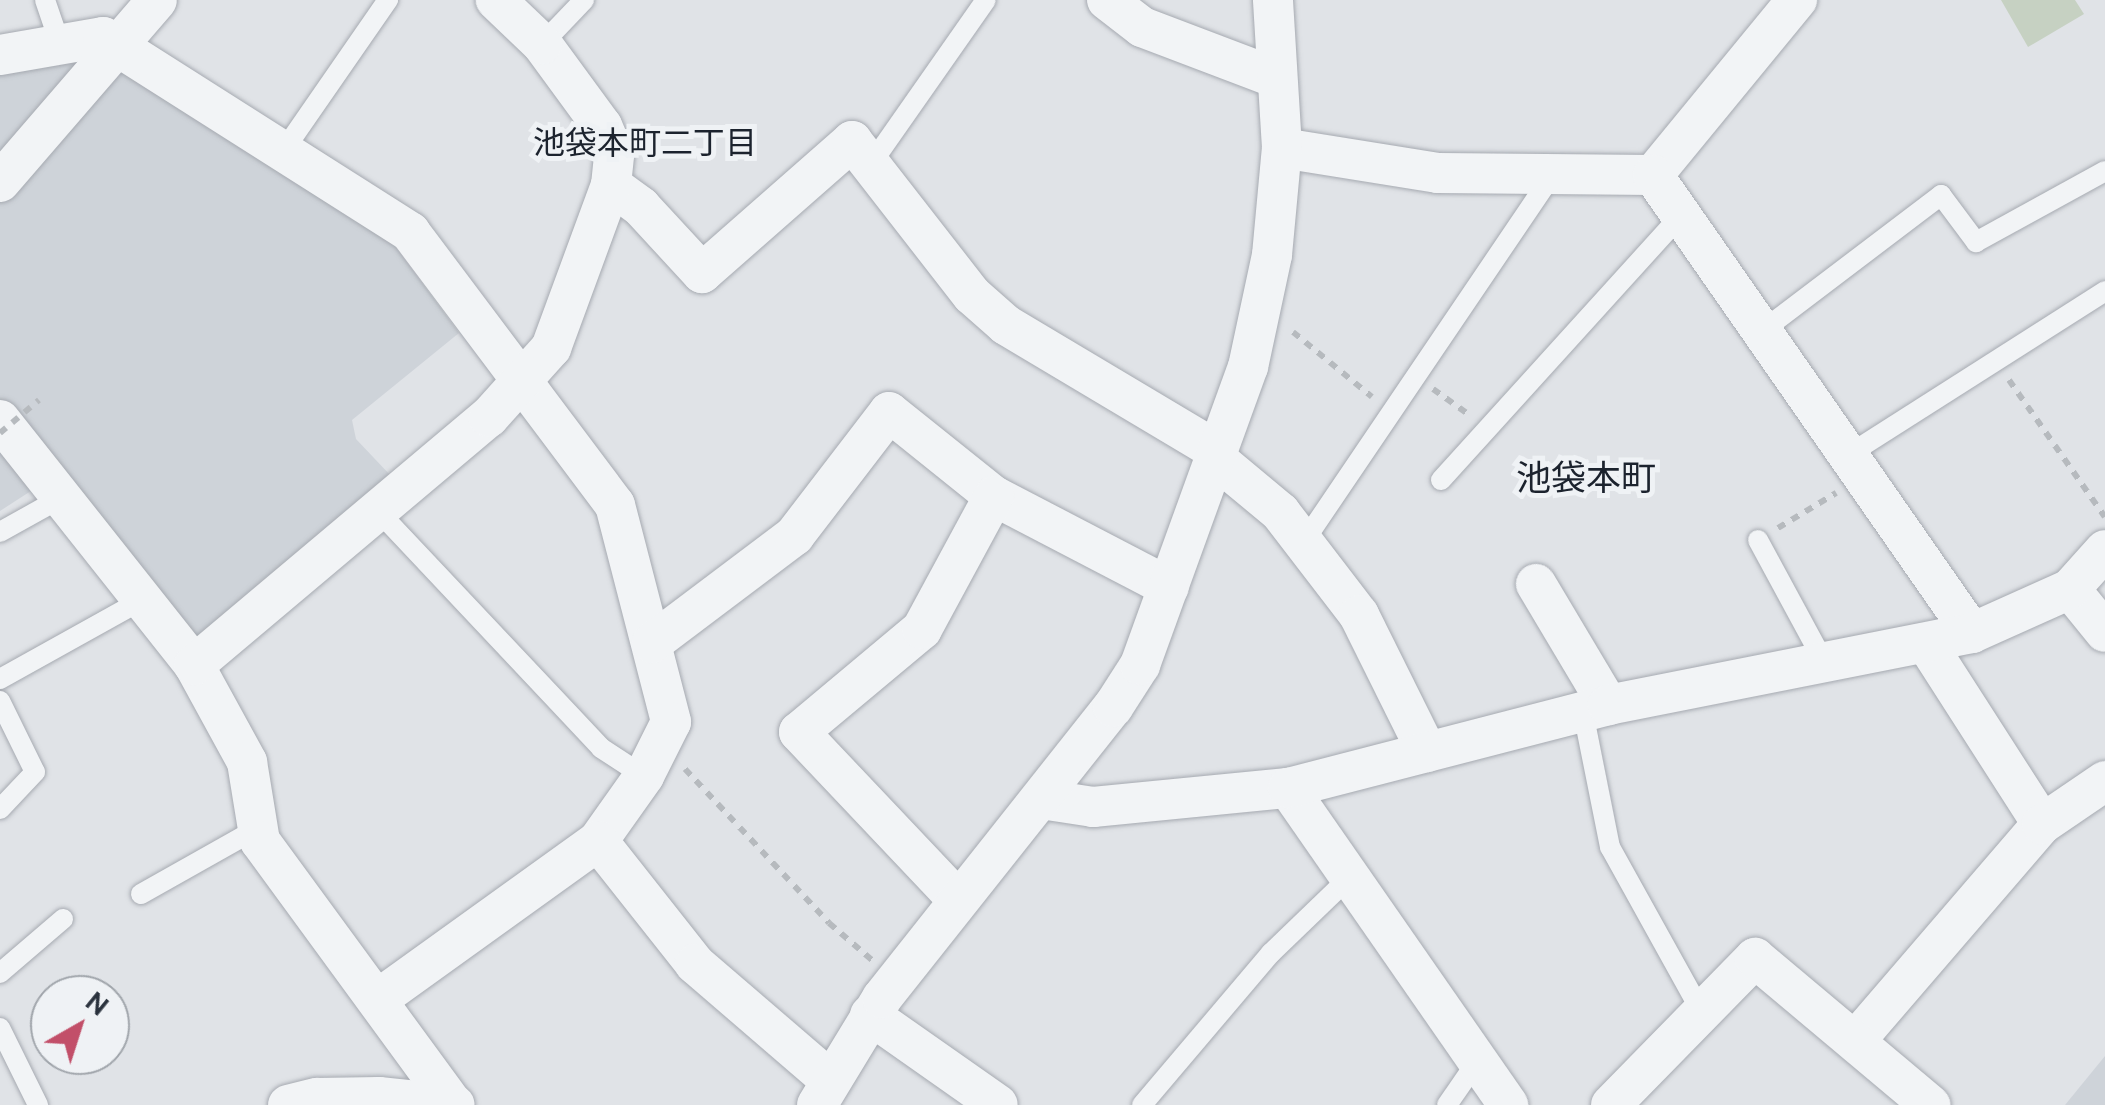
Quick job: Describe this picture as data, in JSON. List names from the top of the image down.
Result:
{
  "districts": ["池袋本町二丁目", "池袋本町"],
  "north": "top right"
}
